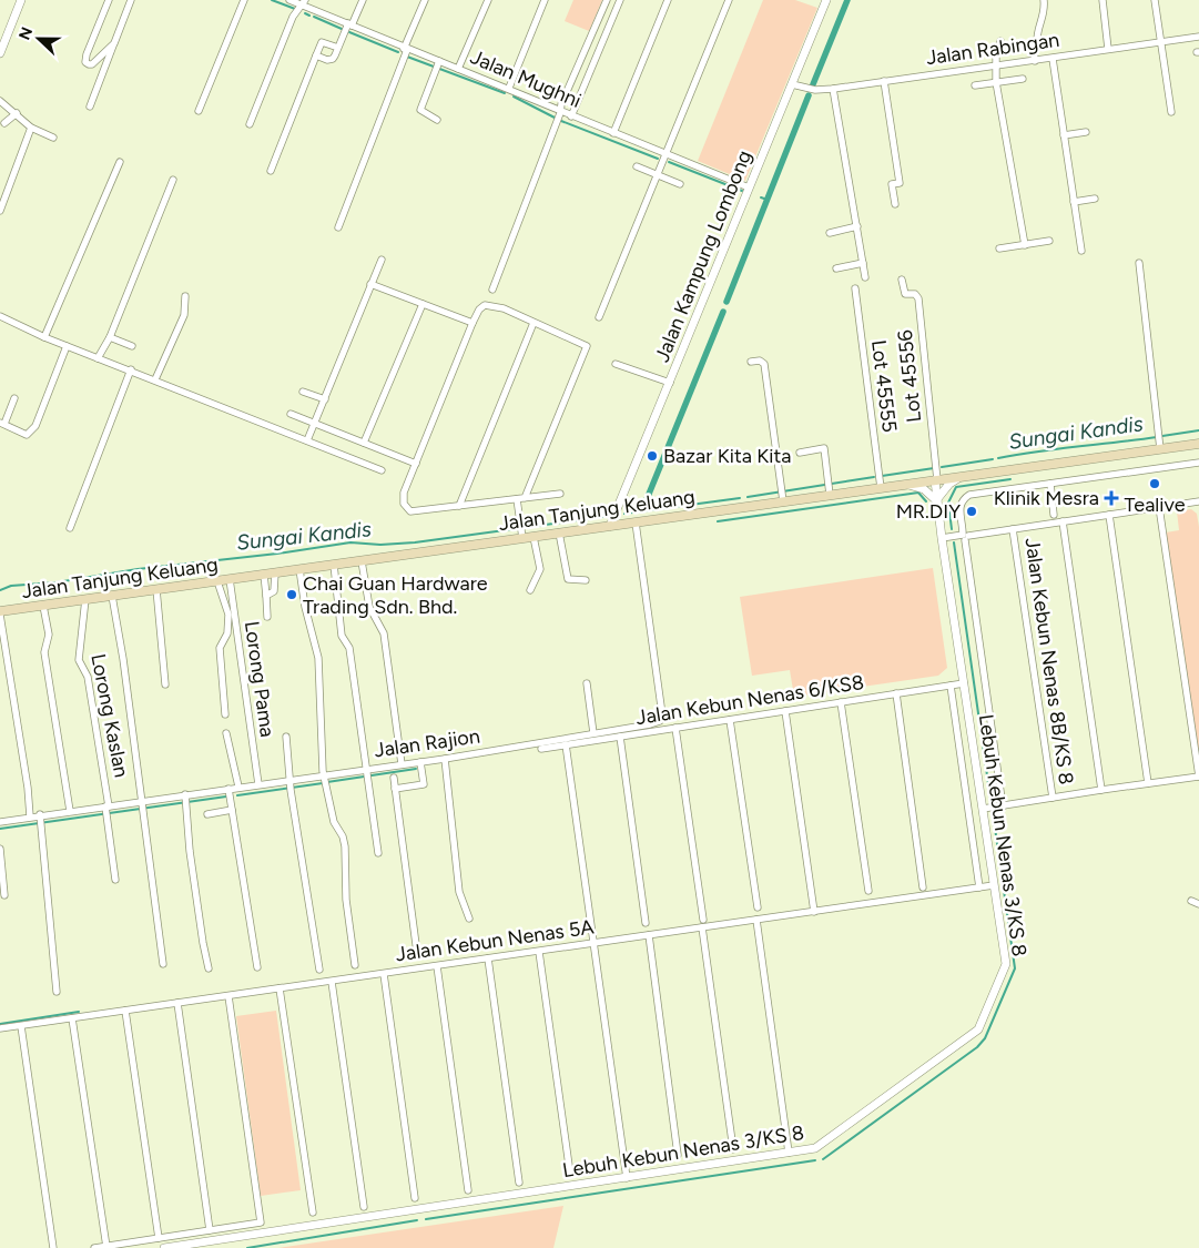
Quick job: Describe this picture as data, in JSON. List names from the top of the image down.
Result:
{
  "streets": {
    "main road": ["Jalan Tanjung Keluang"],
    "street": [
      "Jalan Rabingan",
      "Jalan Mughni",
      "Jalan Kampung Lombong",
      "Lot 45556",
      "Lot 45555",
      "Jalan Kebun Nenas 8B/KS 8",
      "Lorong Pama",
      "Jalan Kebun Nenas 6/KS8",
      "Lorong Kaslan",
      "Jalan Rajion",
      "Lebuh Kebun Nenas 3/KS 8",
      "Jalan Kebun Nenas 5A"
    ]
  },
  "crossings": [
    ["Jalan Rabingan", "Jalan Kampung Lombong"],
    ["Jalan Mughni", "Jalan Kampung Lombong"],
    ["Jalan Kampung Lombong", "Jalan Tanjung Keluang"],
    ["Lot 45556", "Jalan Tanjung Keluang"],
    ["Lot 45556", "Lebuh Kebun Nenas 3/KS 8"],
    ["Lot 45555", "Jalan Tanjung Keluang"],
    ["Jalan Tanjung Keluang", "Lorong Pama"],
    ["Jalan Tanjung Keluang", "Lorong Kaslan"],
    ["Jalan Tanjung Keluang", "Jalan Rajion"],
    ["Jalan Tanjung Keluang", "Lebuh Kebun Nenas 3/KS 8"],
    ["Lorong Pama", "Jalan Rajion"],
    ["Jalan Kebun Nenas 6/KS8", "Lebuh Kebun Nenas 3/KS 8"],
    ["Lorong Kaslan", "Jalan Rajion"],
    ["Lebuh Kebun Nenas 3/KS 8", "Jalan Kebun Nenas 5A"]
  ],
  "water": ["Sungai Kandis"],
  "places": {
    "other": [
      "Bazar Kita Kita",
      "Tealive",
      "MR.DIY",
      "Chai Guan Hardware Trading Sdn. Bhd."
    ],
    "health": ["Klinik Mesra"]
  },
  "north": "left"
}
